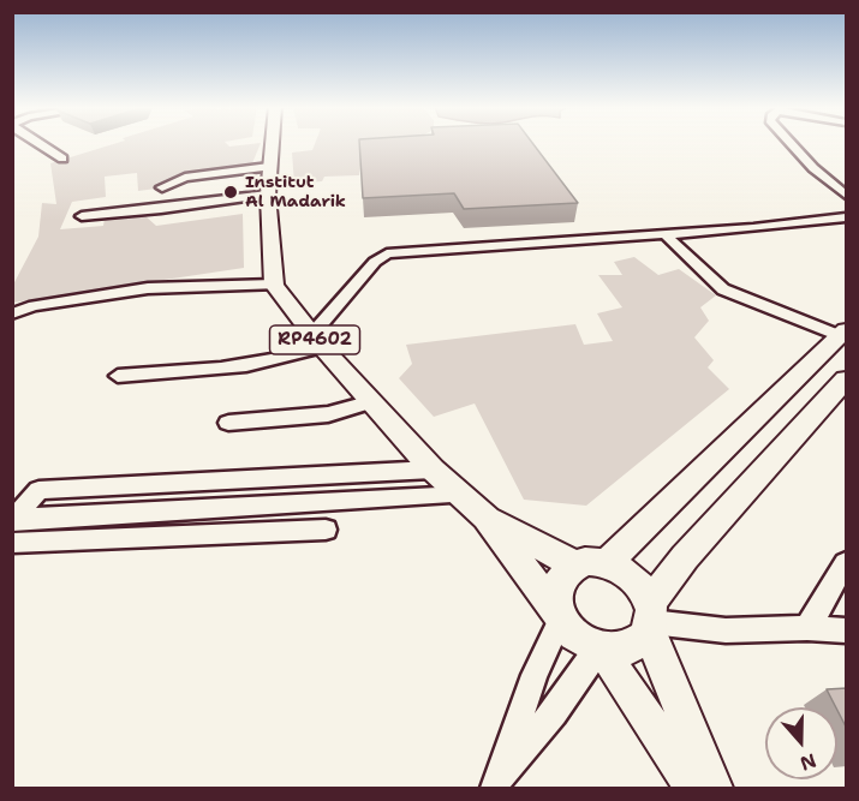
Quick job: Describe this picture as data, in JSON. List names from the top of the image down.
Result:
{
  "streets": {
    "main road": ["RP4602"]
  },
  "places": ["Institut Al Madarik"],
  "north": "bottom"
}
